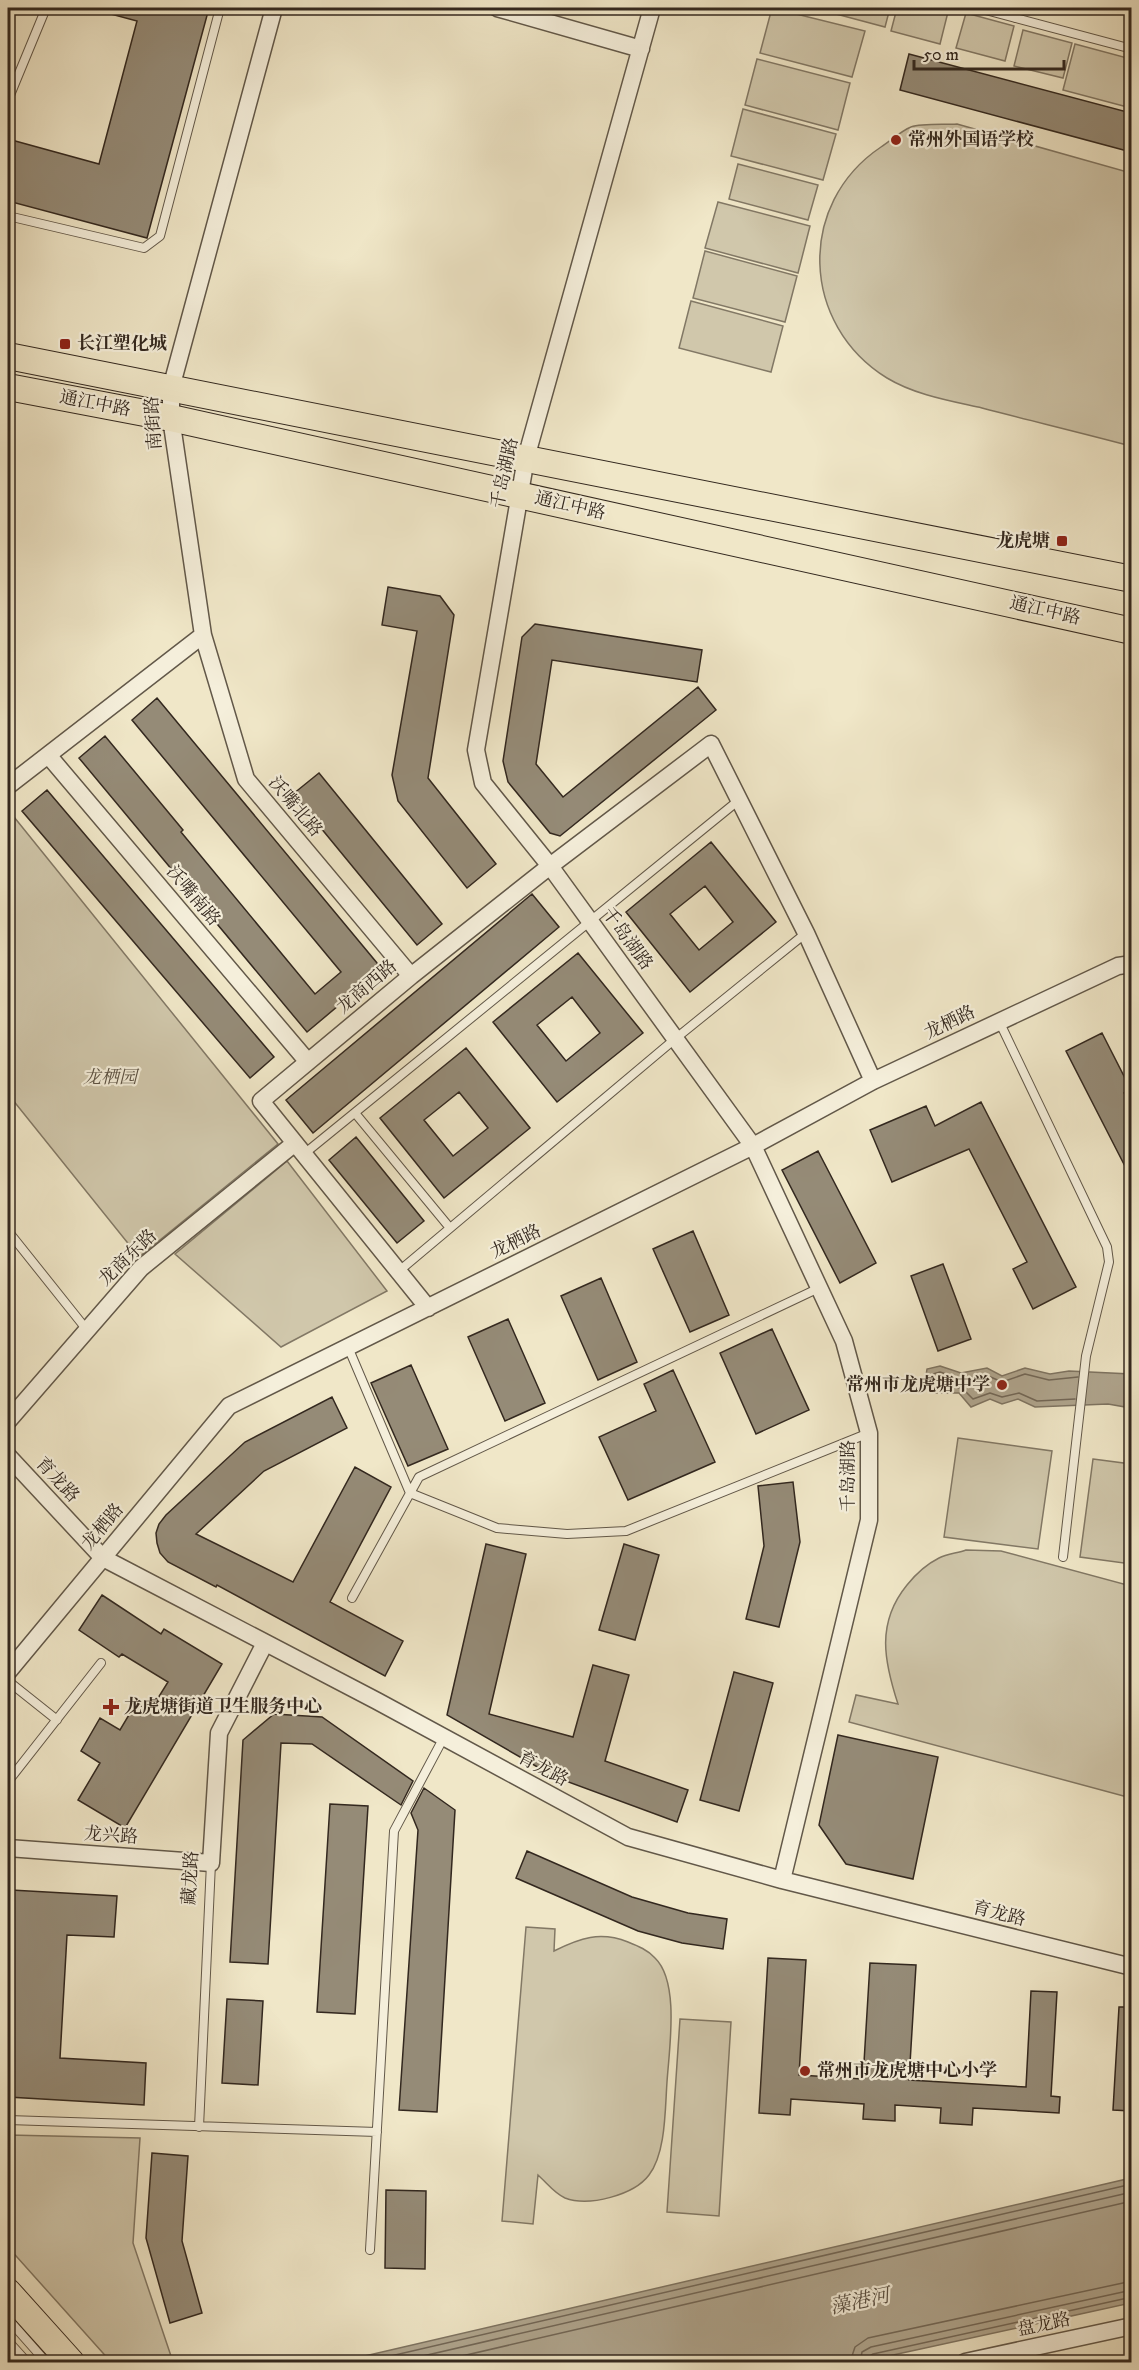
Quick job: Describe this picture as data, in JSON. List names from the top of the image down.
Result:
{
  "streets": {
    "main road": ["通江中路"],
    "street": [
      "南街路",
      "千岛湖路",
      "沃嘴北路",
      "沃嘴南路",
      "龙商西路",
      "龙栖路",
      "龙商东路",
      "育龙路",
      "龙兴路",
      "藏龙路",
      "盘龙路"
    ]
  },
  "crossings": [
    ["通江中路", "南街路"],
    ["通江中路", "千岛湖路"],
    ["南街路", "沃嘴北路"],
    ["千岛湖路", "龙商西路"],
    ["千岛湖路", "龙栖路"],
    ["千岛湖路", "育龙路"],
    ["沃嘴北路", "龙商西路"],
    ["沃嘴南路", "龙商西路"],
    ["龙商西路", "龙栖路"],
    ["龙商西路", "龙商东路"],
    ["龙栖路", "育龙路"],
    ["育龙路", "藏龙路"],
    ["龙兴路", "藏龙路"]
  ],
  "water": ["藻港河"],
  "parks": ["龙栖园"],
  "places": {
    "other": ["常州外国语学校", "常州市龙虎塘中学", "常州市龙虎塘中心小学"],
    "transit": ["长江塑化城", "龙虎塘"],
    "health": ["龙虎塘街道卫生服务中心"]
  },
  "scale_bar": "50 m"
}
